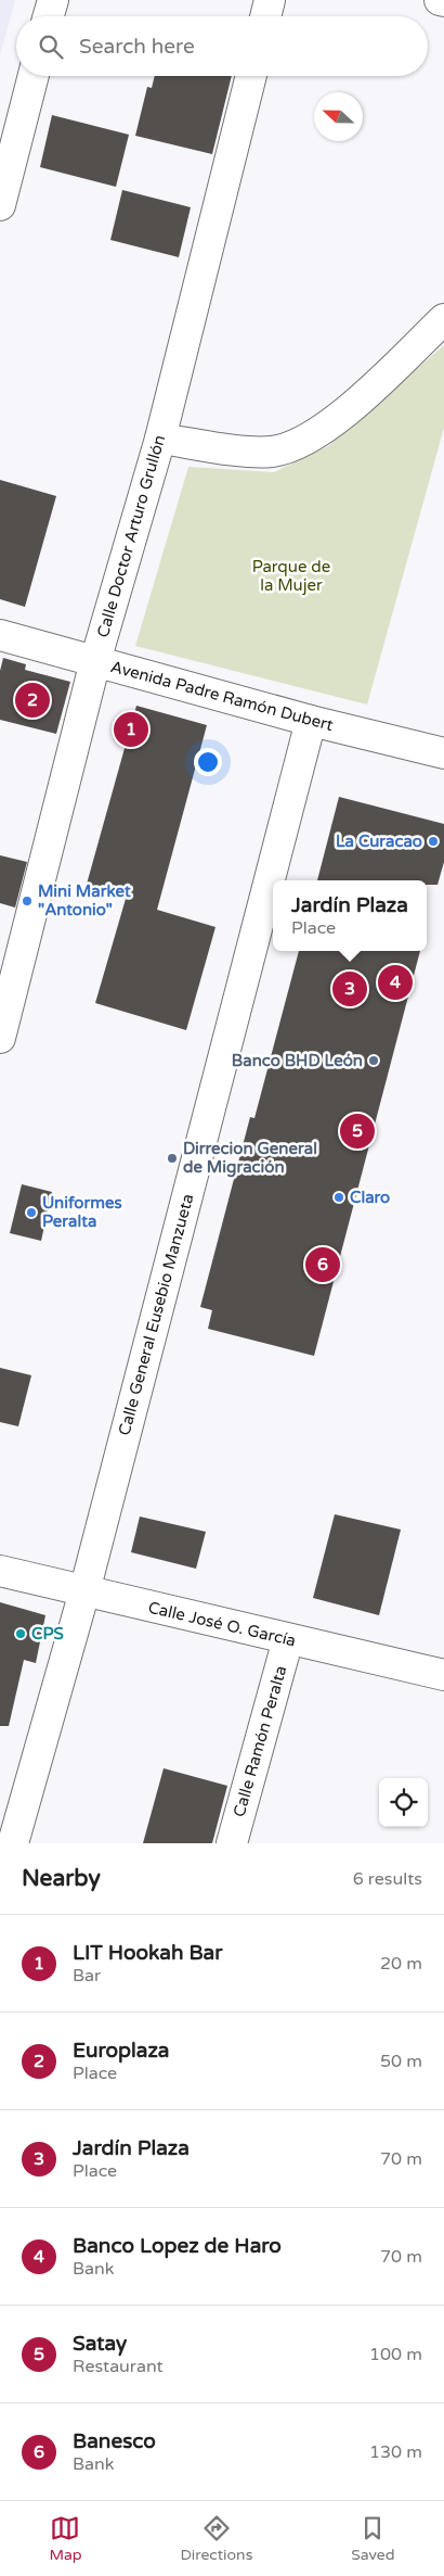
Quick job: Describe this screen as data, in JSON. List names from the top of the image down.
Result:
{
  "streets": {
    "street": [
      "Calle Doctor Arturo Grullón",
      "Avenida Padre Ramón Dubert",
      "Calle General Eusebio Manzueta",
      "Calle José O. García",
      "Calle Ramón Peralta"
    ]
  },
  "crossings": [
    ["Calle Doctor Arturo Grullón", "Avenida Padre Ramón Dubert"],
    ["Avenida Padre Ramón Dubert", "Calle General Eusebio Manzueta"],
    ["Calle General Eusebio Manzueta", "Calle José O. García"],
    ["Calle José O. García", "Calle Ramón Peralta"]
  ],
  "parks": ["Parque de la Mujer"],
  "places": [
    "La Curacao",
    "Mini Market \"Antonio\"",
    "Banco BHD León",
    "Dirrecion General de Migración",
    "Claro",
    "Uniformes Peralta",
    "CPS"
  ],
  "north": "left",
  "page": {
    "search": "Search here",
    "pins": [
      "2",
      "1",
      "4",
      "3",
      "5",
      "6"
    ],
    "popup": ["Jardín Plaza", "Place"],
    "heading": ["Nearby", "6 results"],
    "list": [
      {
        "mark": "1",
        "name": "LIT Hookah Bar",
        "note": "Bar",
        "value": "20 m"
      },
      {
        "mark": "2",
        "name": "Europlaza",
        "note": "Place",
        "value": "50 m"
      },
      {
        "mark": "3",
        "name": "Jardín Plaza",
        "note": "Place",
        "value": "70 m"
      },
      {
        "mark": "4",
        "name": "Banco Lopez de Haro",
        "note": "Bank",
        "value": "70 m"
      },
      {
        "mark": "5",
        "name": "Satay",
        "note": "Restaurant",
        "value": "100 m"
      },
      {
        "mark": "6",
        "name": "Banesco",
        "note": "Bank",
        "value": "130 m"
      }
    ],
    "nav": ["Map", "Directions", "Saved"]
  }
}
